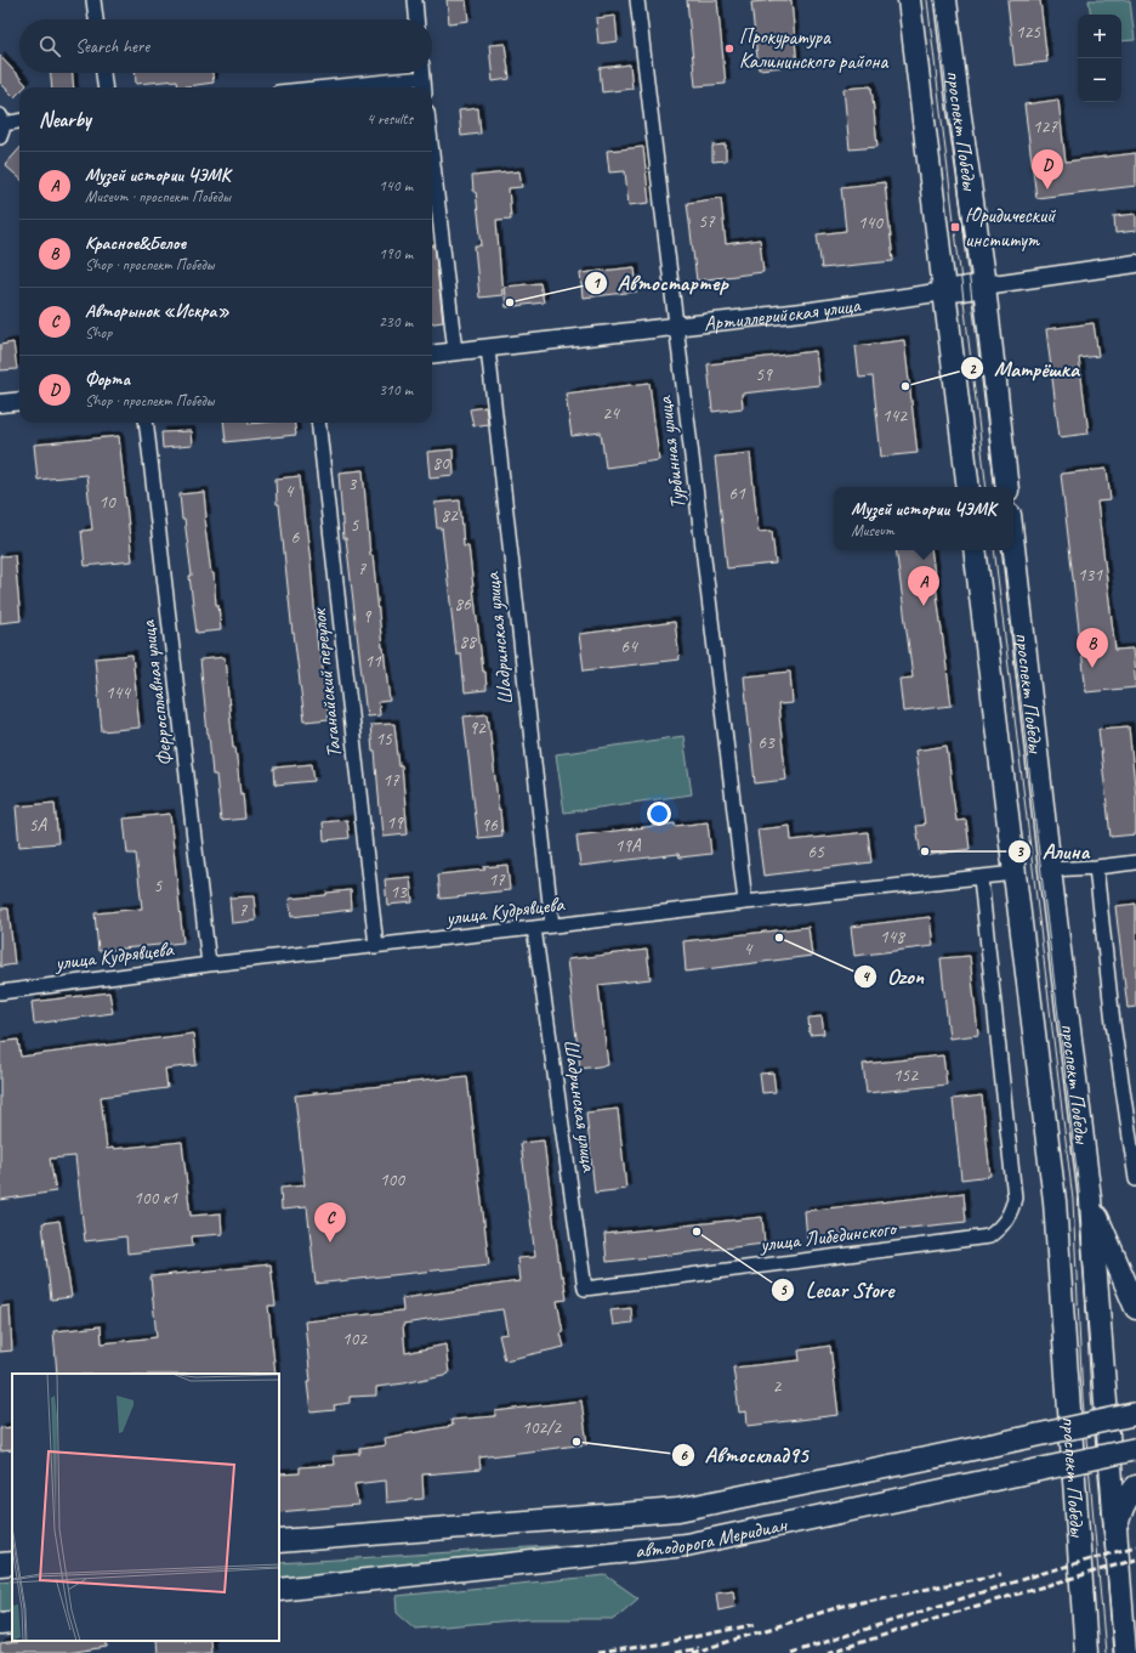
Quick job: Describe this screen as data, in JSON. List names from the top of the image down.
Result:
{
  "streets": {
    "main road": ["проспект Победы", "Артиллерийская улица", "автодорога Меридиан"],
    "street": [
      "Турбинная улица",
      "Шадринская улица",
      "Таганайский переулок",
      "Ферросплавная улица",
      "улица Кудрявцева",
      "улица Либединского"
    ]
  },
  "crossings": [
    ["проспект Победы", "Артиллерийская улица"],
    ["проспект Победы", "улица Кудрявцева"],
    ["Артиллерийская улица", "Турбинная улица"],
    ["Артиллерийская улица", "Шадринская улица"],
    ["Турбинная улица", "улица Кудрявцева"],
    ["Шадринская улица", "улица Кудрявцева"],
    ["Шадринская улица", "улица Либединского"],
    ["Таганайский переулок", "улица Кудрявцева"],
    ["Ферросплавная улица", "улица Кудрявцева"],
    ["улица Кудрявцева", "улица Либединского"]
  ],
  "places": {
    "other": [
      "Прокуратура Калининского района",
      "Автостартер",
      "Матрёшка",
      "Алина",
      "Ozon",
      "Lecar Store",
      "Автосклад95"
    ],
    "transit": ["Юридический институт"]
  },
  "house_numbers": [
    "125",
    "127",
    "57",
    "140",
    "59",
    "24",
    "142",
    "80",
    "3",
    "4",
    "61",
    "10",
    "82",
    "5",
    "6",
    "7",
    "131",
    "86",
    "9",
    "88",
    "64",
    "11",
    "144",
    "92",
    "15",
    "63",
    "17",
    "19",
    "5А",
    "96",
    "19А",
    "65",
    "17",
    "5",
    "13",
    "7",
    "148",
    "4",
    "152",
    "100",
    "100 к1",
    "102",
    "2",
    "102/2"
  ],
  "page": {
    "map_buttons": ["+", "−"],
    "search": "Search here",
    "heading": ["Nearby", "4 results"],
    "pins": [
      "D",
      "A",
      "B",
      "C"
    ],
    "list": [
      {
        "mark": "A",
        "name": "Музей истории ЧЭМК",
        "note": "Museum · проспект Победы",
        "value": "140 m"
      },
      {
        "mark": "B",
        "name": "Красное&Белое",
        "note": "Shop · проспект Победы",
        "value": "190 m"
      },
      {
        "mark": "C",
        "name": "Авторынок «Искра»",
        "note": "Shop",
        "value": "230 m"
      },
      {
        "mark": "D",
        "name": "Форта",
        "note": "Shop · проспект Победы",
        "value": "310 m"
      }
    ],
    "popup": ["Музей истории ЧЭМК", "Museum"]
  }
}
